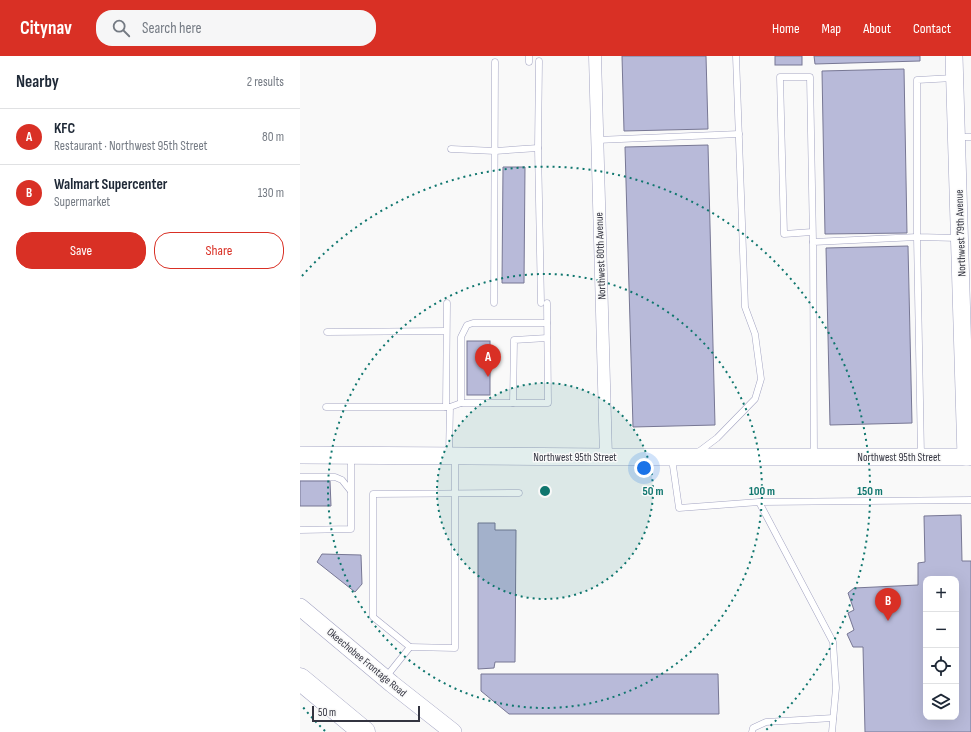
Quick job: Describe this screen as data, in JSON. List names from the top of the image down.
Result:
{
  "streets": {
    "street": [
      "Northwest 79th Avenue",
      "Northwest 80th Avenue",
      "Northwest 95th Street",
      "Okeechobee Frontage Road"
    ]
  },
  "crossings": [
    ["Northwest 79th Avenue", "Northwest 95th Street"],
    ["Northwest 80th Avenue", "Northwest 95th Street"]
  ],
  "scale_bar": "50 m",
  "page": {
    "header": "Citynav",
    "search": "Search here",
    "nav": [
      "Home",
      "Map",
      "About",
      "Contact"
    ],
    "heading": ["Nearby", "2 results"],
    "list": [
      {
        "mark": "A",
        "name": "KFC",
        "note": "Restaurant · Northwest 95th Street",
        "value": "80 m"
      },
      {
        "mark": "B",
        "name": "Walmart Supercenter",
        "note": "Supermarket",
        "value": "130 m"
      }
    ],
    "buttons": ["Save", "Share"],
    "pins": ["A", "B"],
    "map_buttons": ["+", "−"],
    "scale": "50 m"
  },
  "rings": ["50 m", "100 m", "150 m"]
}
